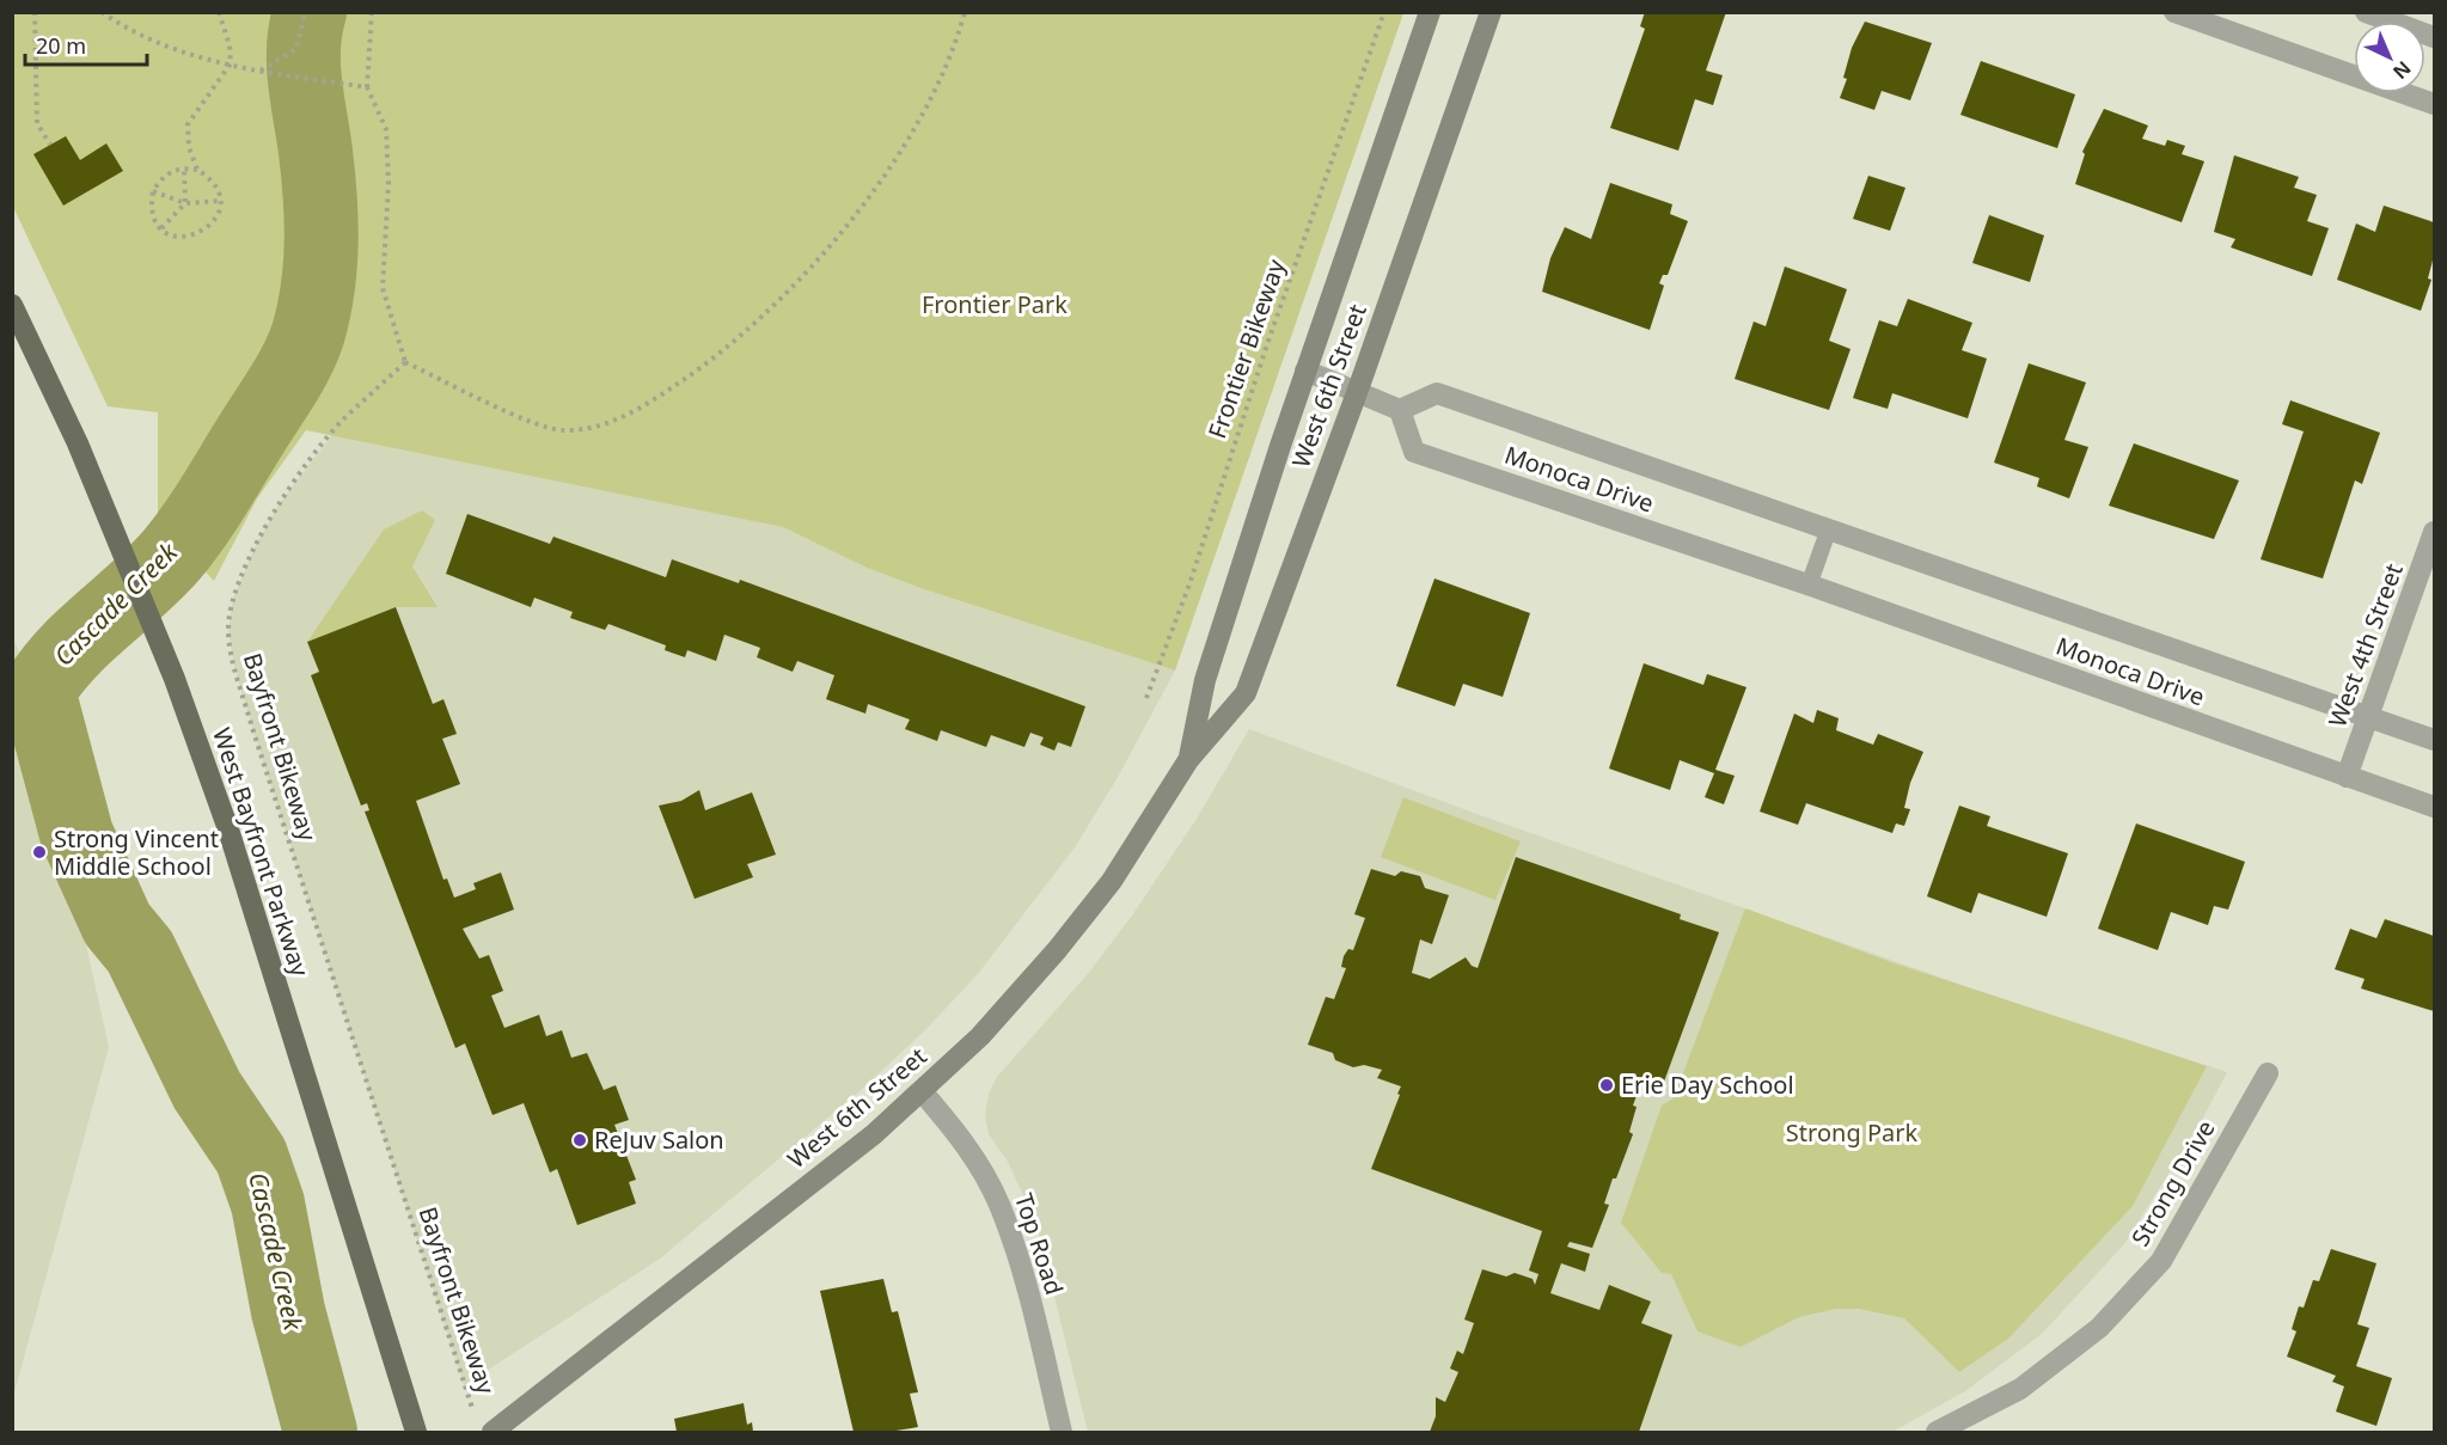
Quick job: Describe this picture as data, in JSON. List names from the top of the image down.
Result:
{
  "streets": {
    "highway": ["West Bayfront Parkway"],
    "main road": ["West 6th Street"],
    "street": [
      "Monoca Drive",
      "West 4th Street",
      "Strong Drive",
      "Top Road"
    ],
    "path": ["Frontier Bikeway", "Bayfront Bikeway"]
  },
  "crossings": [
    ["West 6th Street", "Bayfront Bikeway"],
    ["West 6th Street", "Top Road"],
    ["Monoca Drive", "West 4th Street"]
  ],
  "water": ["Cascade Creek"],
  "parks": ["Frontier Park", "Strong Park"],
  "places": ["Strong Vincent Middle School", "Erie Day School", "ReJuv Salon"],
  "scale_bar": "20 m",
  "north": "bottom right"
}
